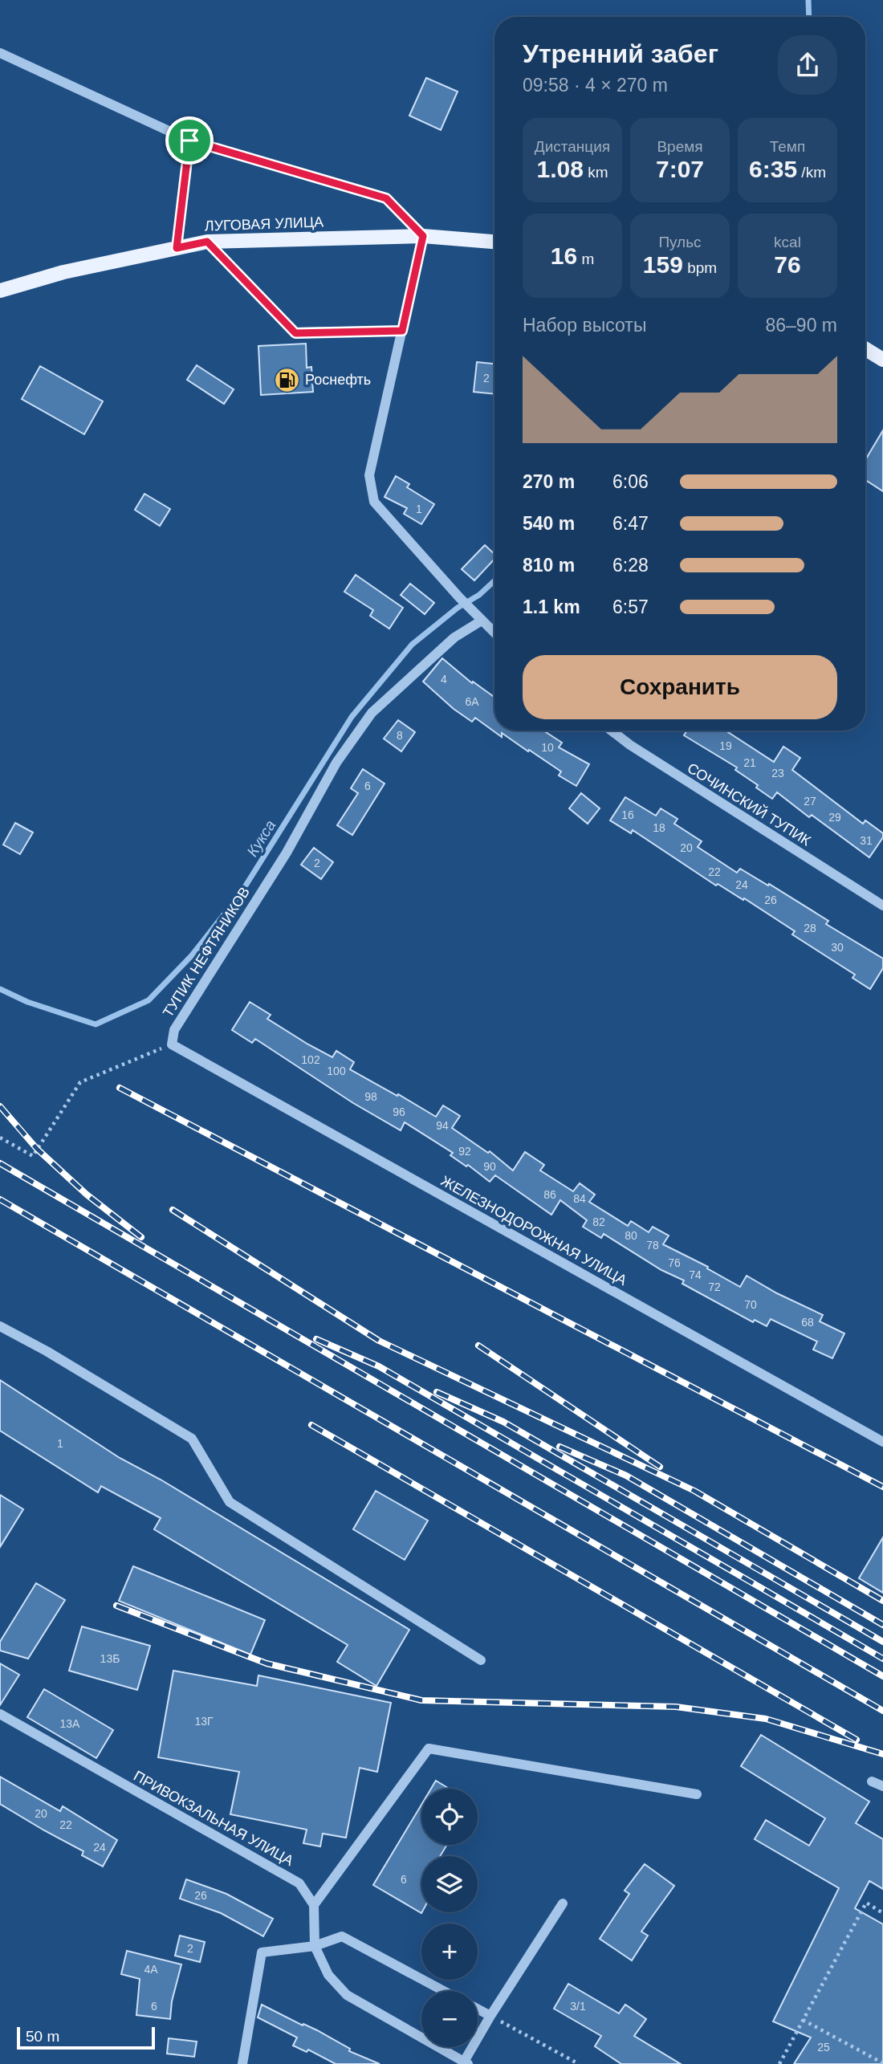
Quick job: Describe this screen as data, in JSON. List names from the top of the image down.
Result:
{
  "streets": {
    "main road": ["ЛУГОВАЯ УЛИЦА"],
    "street": [
      "СОЧИНСКИЙ ТУПИК",
      "ТУПИК НЕФТЯНИКОВ",
      "ЖЕЛЕЗНОДОРОЖНАЯ УЛИЦА",
      "ПРИВОКЗАЛЬНАЯ УЛИЦА"
    ]
  },
  "crossings": [
    ["ТУПИК НЕФТЯНИКОВ", "ЖЕЛЕЗНОДОРОЖНАЯ УЛИЦА"]
  ],
  "water": ["Кукса"],
  "places": {
    "fuel station": ["Роснефть"]
  },
  "house_numbers": [
    "2",
    "1",
    "4",
    "6А",
    "8",
    "19",
    "10",
    "21",
    "23",
    "6",
    "27",
    "16",
    "29",
    "18",
    "31",
    "20",
    "2",
    "22",
    "24",
    "26",
    "28",
    "30",
    "102",
    "100",
    "98",
    "96",
    "94",
    "92",
    "90",
    "86",
    "84",
    "82",
    "80",
    "78",
    "76",
    "74",
    "72",
    "70",
    "68",
    "1",
    "13Б",
    "13Г",
    "13А",
    "20",
    "22",
    "24",
    "6",
    "26",
    "2",
    "4А",
    "6",
    "3/1",
    "25"
  ],
  "scale_bar": "50 m",
  "page": {
    "heading": ["Утренний забег", "09:58 · 4 × 270 m"],
    "stats": [
      ["Дистанция", "1.08 km"],
      ["Время", "7:07"],
      ["Темп", "6:35 /km"],
      ["16 m"],
      ["Пульс", "159 bpm"],
      ["kcal", "76"]
    ],
    "chart": ["Набор высоты", "86–90 m"],
    "list": [
      {
        "name": "270 m",
        "note": "6:06"
      },
      {
        "name": "540 m",
        "note": "6:47"
      },
      {
        "name": "810 m",
        "note": "6:28"
      },
      {
        "name": "1.1 km",
        "note": "6:57"
      }
    ],
    "buttons": "Сохранить",
    "map_buttons": ["+", "−"],
    "scale": "50 m"
  }
}
